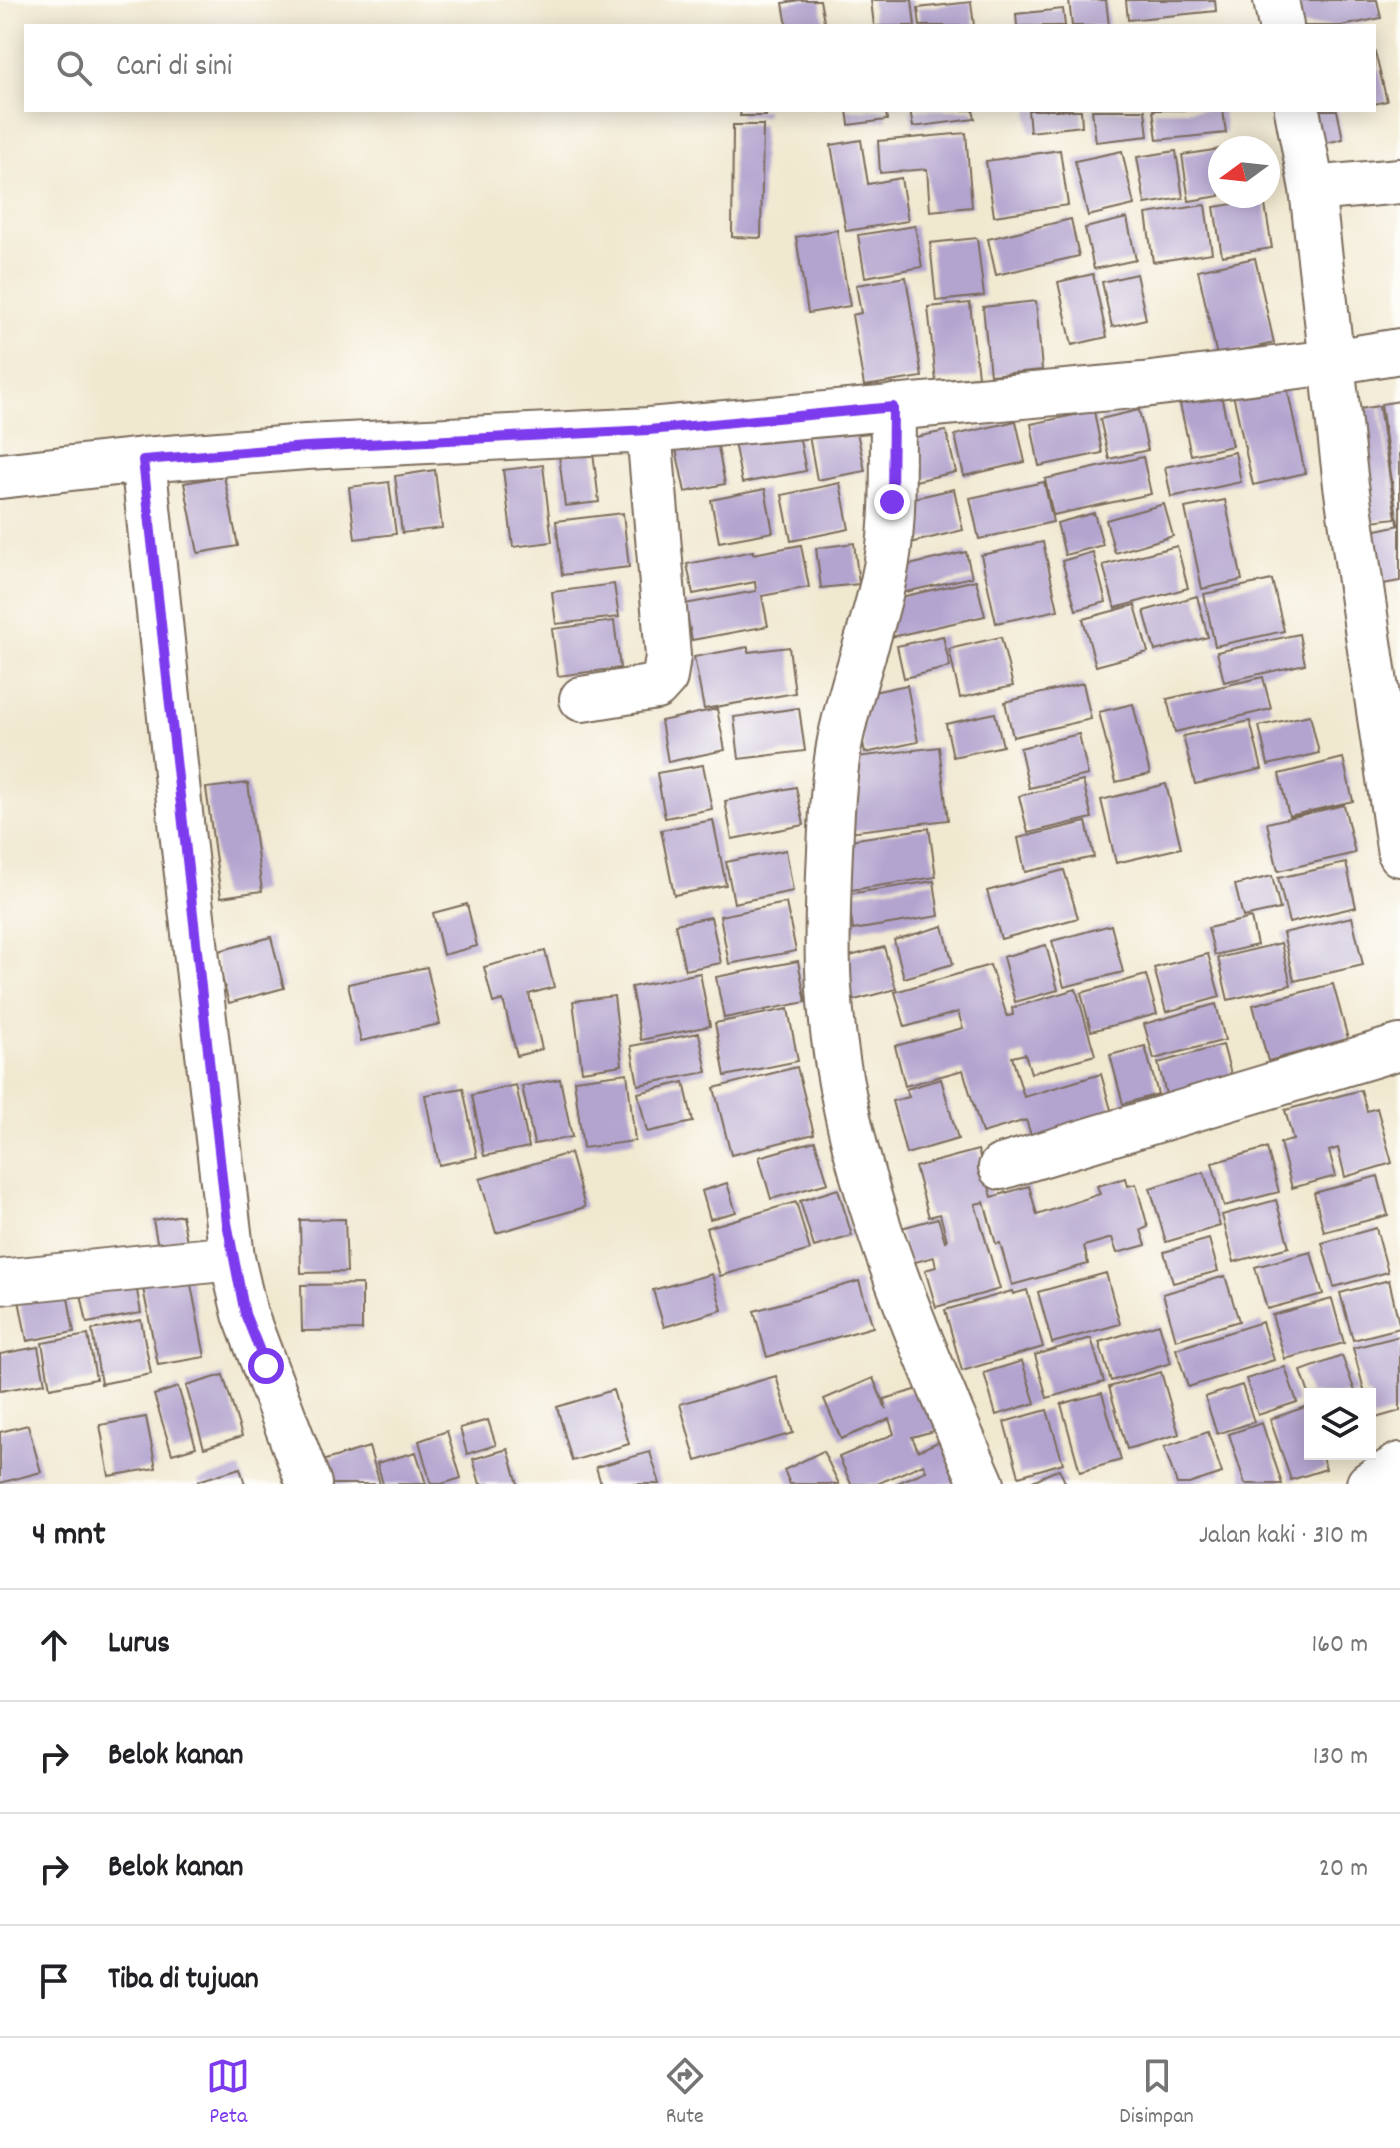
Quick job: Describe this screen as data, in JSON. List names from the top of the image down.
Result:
{
  "north": "left",
  "page": {
    "search": "Cari di sini",
    "heading": ["4 mnt", "Jalan kaki · 310 m"],
    "list": [
      ["Lurus", "160 m"],
      ["Belok kanan", "130 m"],
      ["Belok kanan", "20 m"],
      "Tiba di tujuan"
    ],
    "nav": ["Peta", "Rute", "Disimpan"]
  }
}
